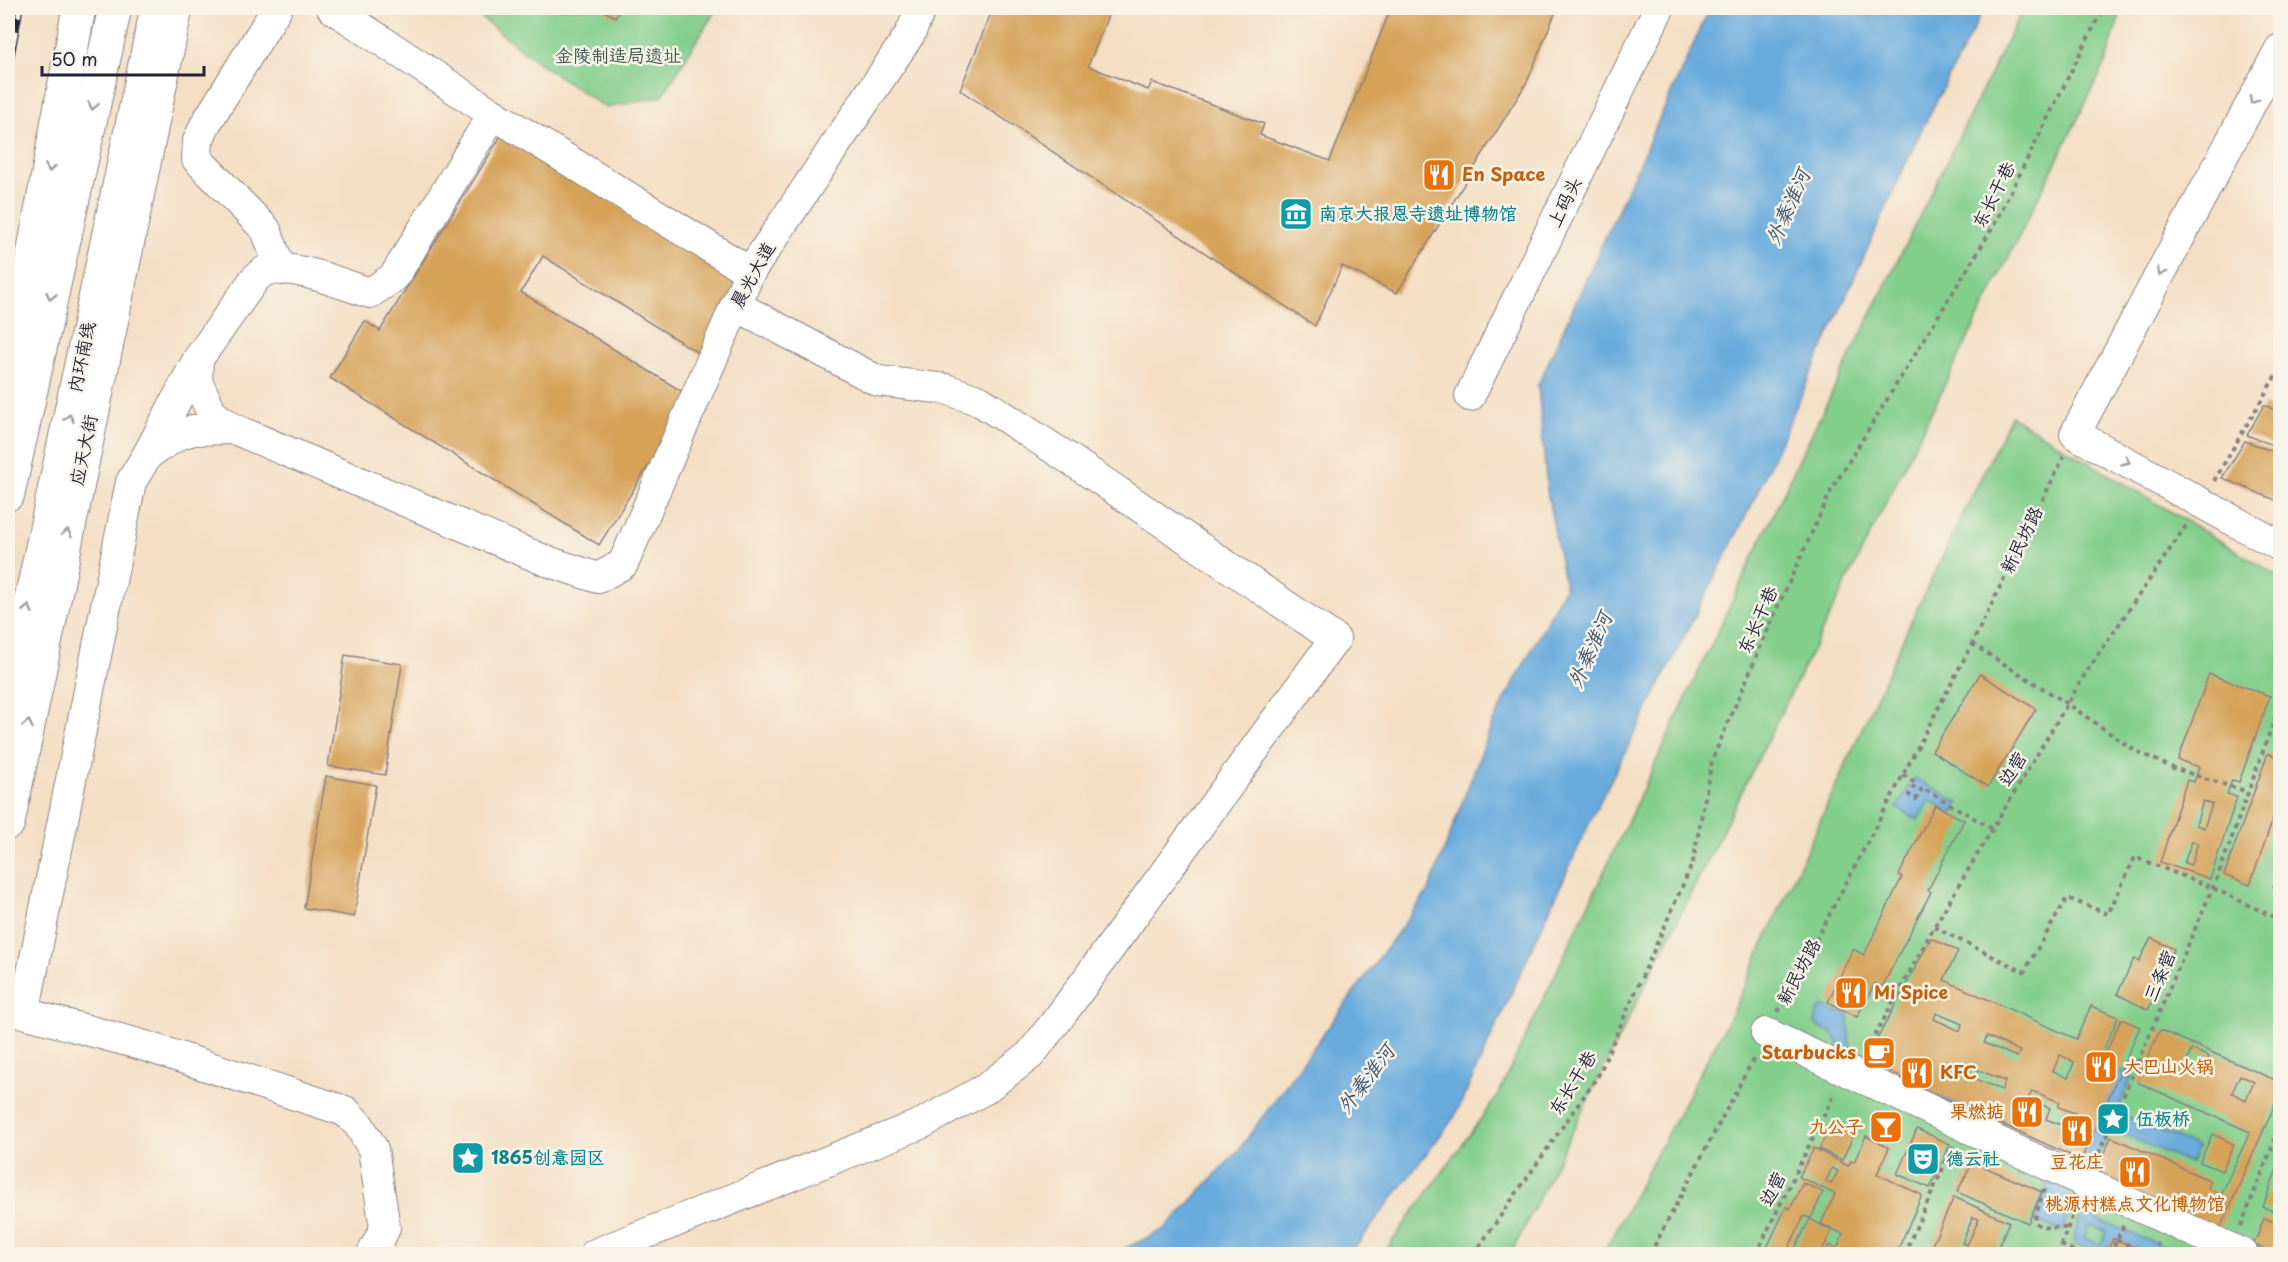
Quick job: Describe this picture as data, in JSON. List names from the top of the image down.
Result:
{
  "streets": {
    "main road": ["内环南线", "应天大街"],
    "street": ["上码头", "晨光大道"],
    "path": [
      "东长干巷",
      "新民坊路",
      "边营",
      "三条营"
    ]
  },
  "water": ["外秦淮河"],
  "parks": ["金陵制造局遗址"],
  "places": {
    "restaurant": [
      "En Space",
      "Mi Spice",
      "大巴山火锅",
      "KFC",
      "果燃掂",
      "豆花庄",
      "桃源村糕点文化博物馆"
    ],
    "museum": ["南京大报恩寺遗址博物馆"],
    "cafe": ["Starbucks"],
    "place": ["伍板桥", "1865创意园区"],
    "bar": ["九公子"],
    "theatre": ["德云社"]
  },
  "scale_bar": "50 m"
}
